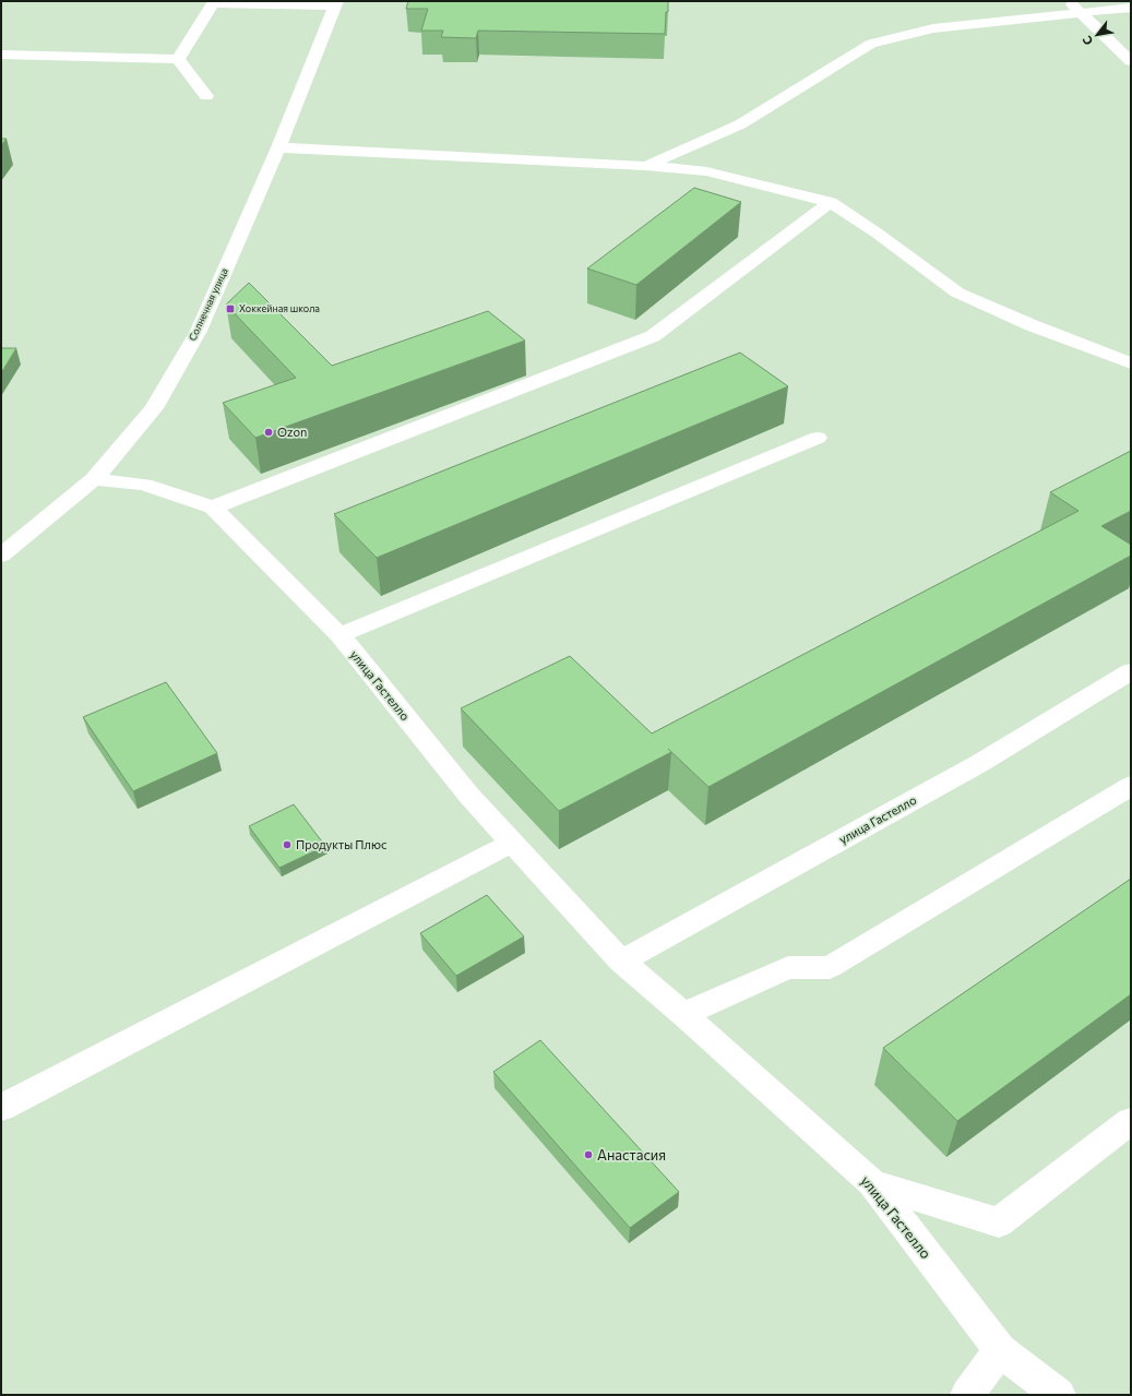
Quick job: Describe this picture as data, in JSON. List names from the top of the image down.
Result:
{
  "streets": {
    "street": ["Солнечная улица", "улица Гастелло"]
  },
  "crossings": [
    ["Солнечная улица", "улица Гастелло"]
  ],
  "places": {
    "transit": ["Хоккейная школа"],
    "other": ["Ozon", "Продукты Плюс", "Анастасия"]
  },
  "north": "bottom left"
}
